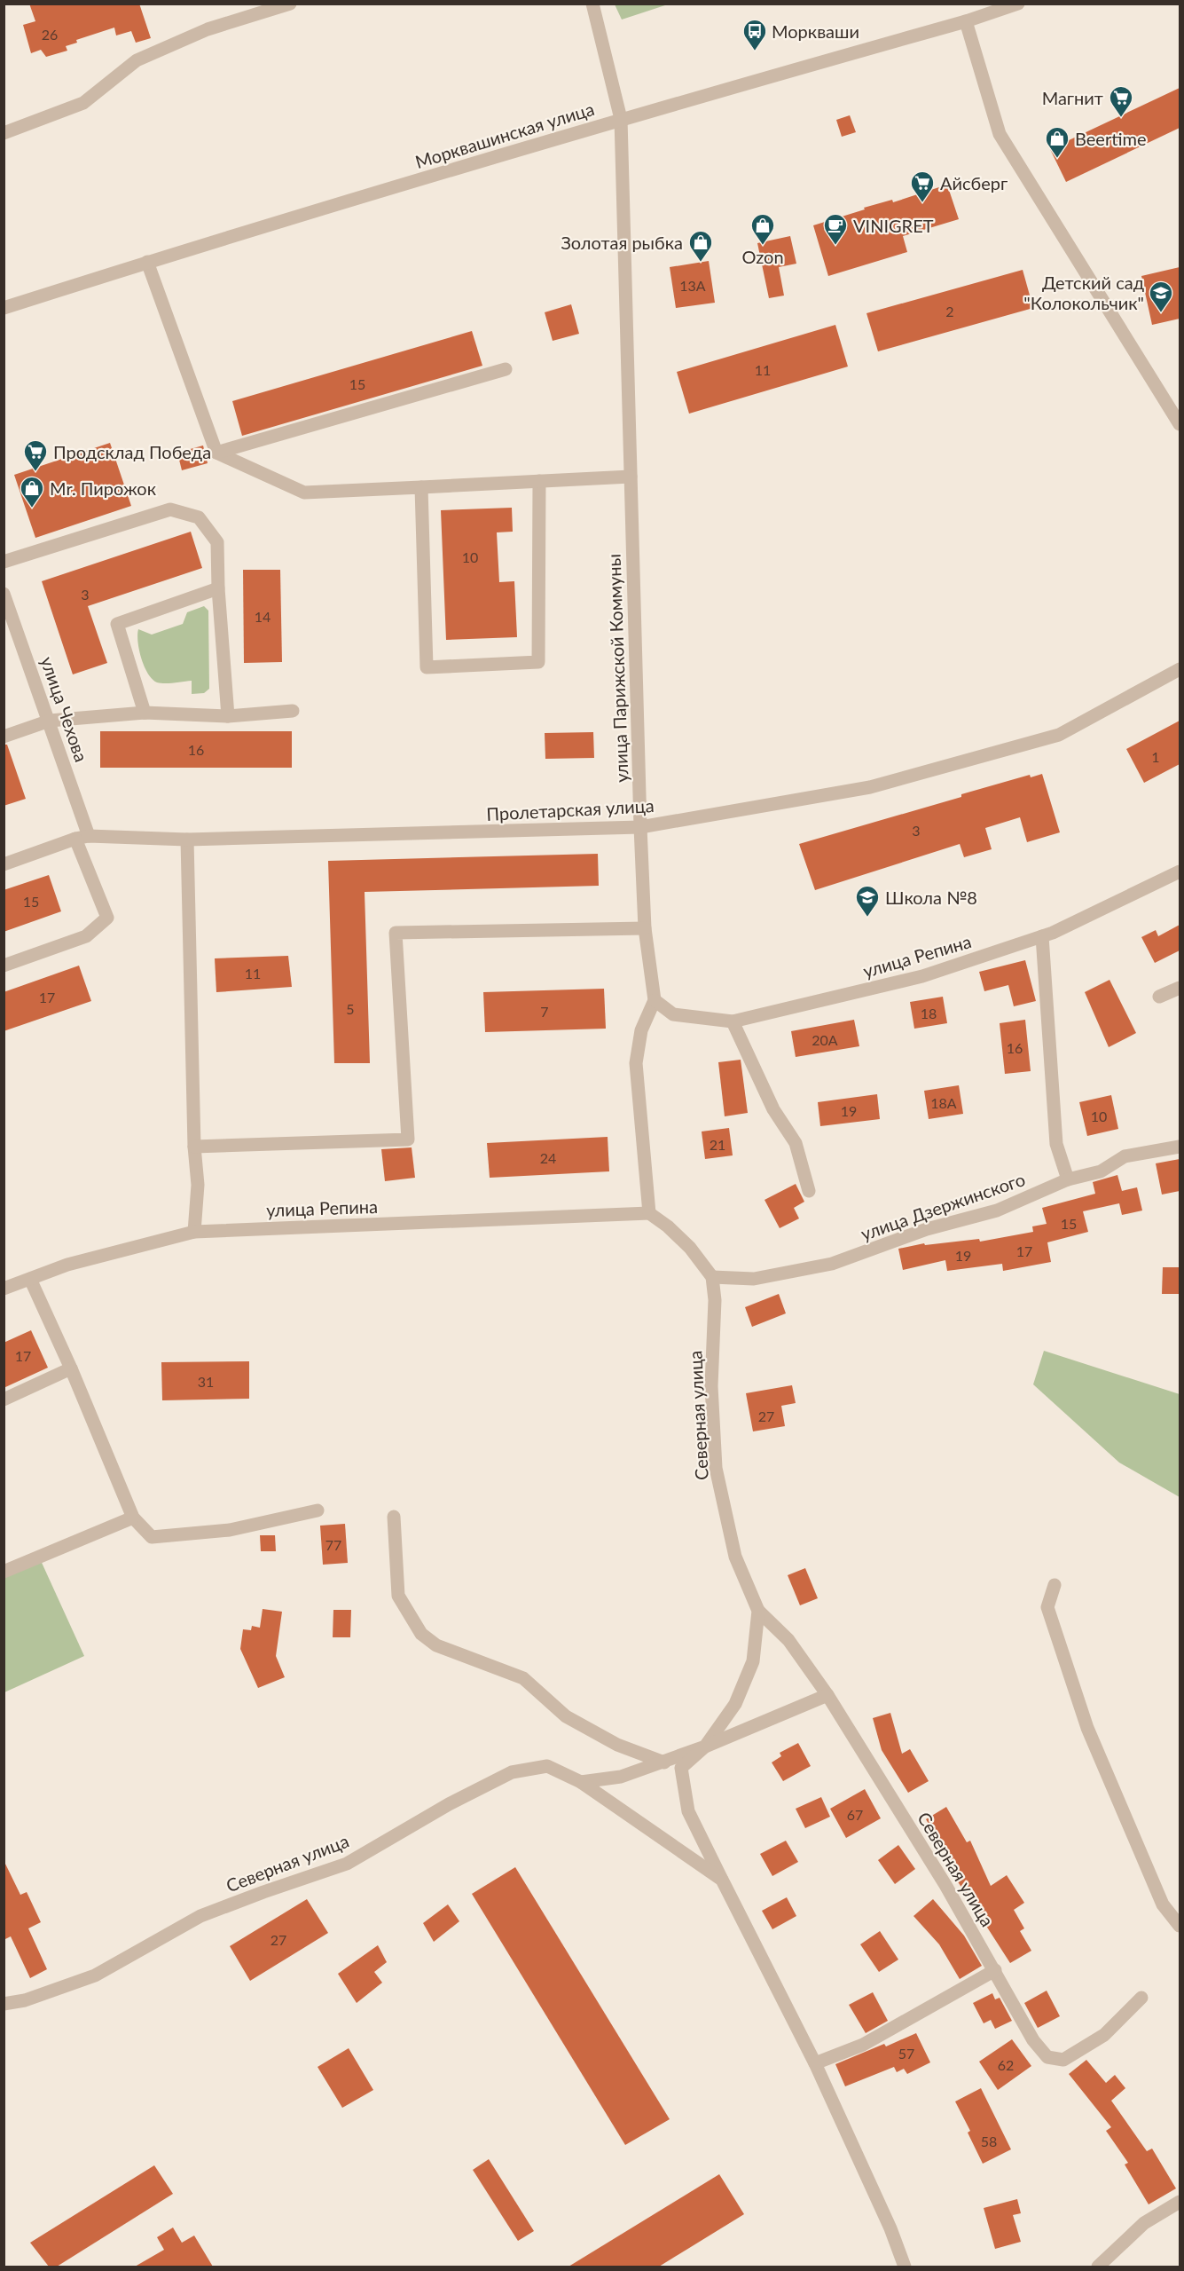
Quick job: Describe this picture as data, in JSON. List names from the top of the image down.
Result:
{
  "streets": {
    "street": [
      "Морквашинская улица",
      "улица Парижской Коммуны",
      "улица Чехова",
      "Пролетарская улица",
      "улица Репина",
      "улица Дзержинского",
      "Северная улица"
    ]
  },
  "crossings": [
    ["Морквашинская улица", "улица Парижской Коммуны"],
    ["улица Парижской Коммуны", "Пролетарская улица"],
    ["улица Парижской Коммуны", "улица Репина"],
    ["улица Чехова", "Пролетарская улица"],
    ["улица Дзержинского", "Северная улица"]
  ],
  "places": {
    "bus stop": ["Моркваши"],
    "supermarket": ["Магнит", "Айсберг", "Продсклад Победа"],
    "shop": [
      "Beertime",
      "Ozon",
      "Золотая рыбка",
      "Mr. Пирожок"
    ],
    "cafe": ["VINIGRET"],
    "school or university": ["Детский сад \"Колокольчик\"", "Школа №8"]
  },
  "house_numbers": [
    "26",
    "13А",
    "2",
    "11",
    "15",
    "10",
    "3",
    "14",
    "16",
    "1",
    "3",
    "15",
    "11",
    "17",
    "5",
    "7",
    "18",
    "20А",
    "16",
    "18А",
    "19",
    "10",
    "21",
    "24",
    "15",
    "17",
    "19",
    "17",
    "31",
    "27",
    "77",
    "67",
    "27",
    "57",
    "62",
    "58"
  ]
}
